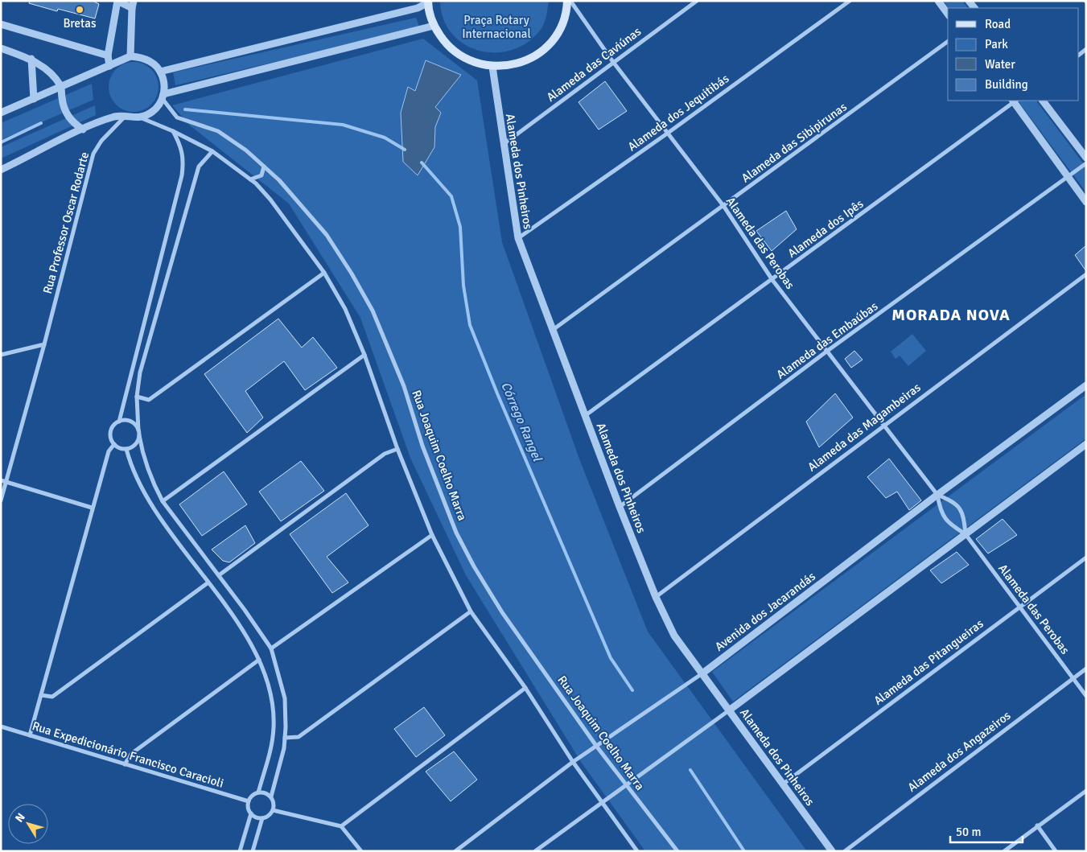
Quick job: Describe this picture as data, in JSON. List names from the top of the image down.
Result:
{
  "streets": {
    "street": [
      "Alameda das Caviúnas",
      "Alameda dos Jequitibás",
      "Alameda das Sibipirunas",
      "Alameda dos Pinheiros",
      "Rua Professor Oscar Rodarte",
      "Alameda dos Ipês",
      "Alameda das Perobas",
      "Alameda das Embaúbas",
      "Alameda das Magambeiras",
      "Rua Joaquim Coelho Marra",
      "Avenida dos Jacarandás",
      "Alameda das Pitangueiras",
      "Alameda dos Angazeiros",
      "Rua Expedicionário Francisco Caracioli"
    ]
  },
  "crossings": [
    ["Alameda das Caviúnas", "Alameda dos Pinheiros"],
    ["Alameda das Caviúnas", "Alameda das Perobas"],
    ["Alameda dos Jequitibás", "Alameda dos Pinheiros"],
    ["Alameda dos Jequitibás", "Alameda das Perobas"],
    ["Alameda das Sibipirunas", "Alameda dos Pinheiros"],
    ["Alameda das Sibipirunas", "Alameda das Perobas"],
    ["Alameda dos Pinheiros", "Alameda dos Ipês"],
    ["Alameda dos Pinheiros", "Alameda das Embaúbas"],
    ["Alameda dos Pinheiros", "Alameda das Magambeiras"],
    ["Alameda dos Pinheiros", "Avenida dos Jacarandás"],
    ["Alameda dos Pinheiros", "Alameda das Pitangueiras"],
    ["Alameda dos Ipês", "Alameda das Perobas"],
    ["Alameda das Perobas", "Alameda das Embaúbas"],
    ["Alameda das Perobas", "Alameda das Magambeiras"],
    ["Alameda das Perobas", "Avenida dos Jacarandás"],
    ["Alameda das Perobas", "Alameda das Pitangueiras"],
    ["Alameda das Perobas", "Alameda dos Angazeiros"],
    ["Rua Joaquim Coelho Marra", "Avenida dos Jacarandás"]
  ],
  "districts": ["MORADA NOVA"],
  "water": ["Córrego Rangel"],
  "parks": ["Praça Rotary Internacional"],
  "places": ["Bretas"],
  "legend": [
    "Road",
    "Park",
    "Water",
    "Building"
  ],
  "scale_bar": "50 m",
  "north": "top left"
}
